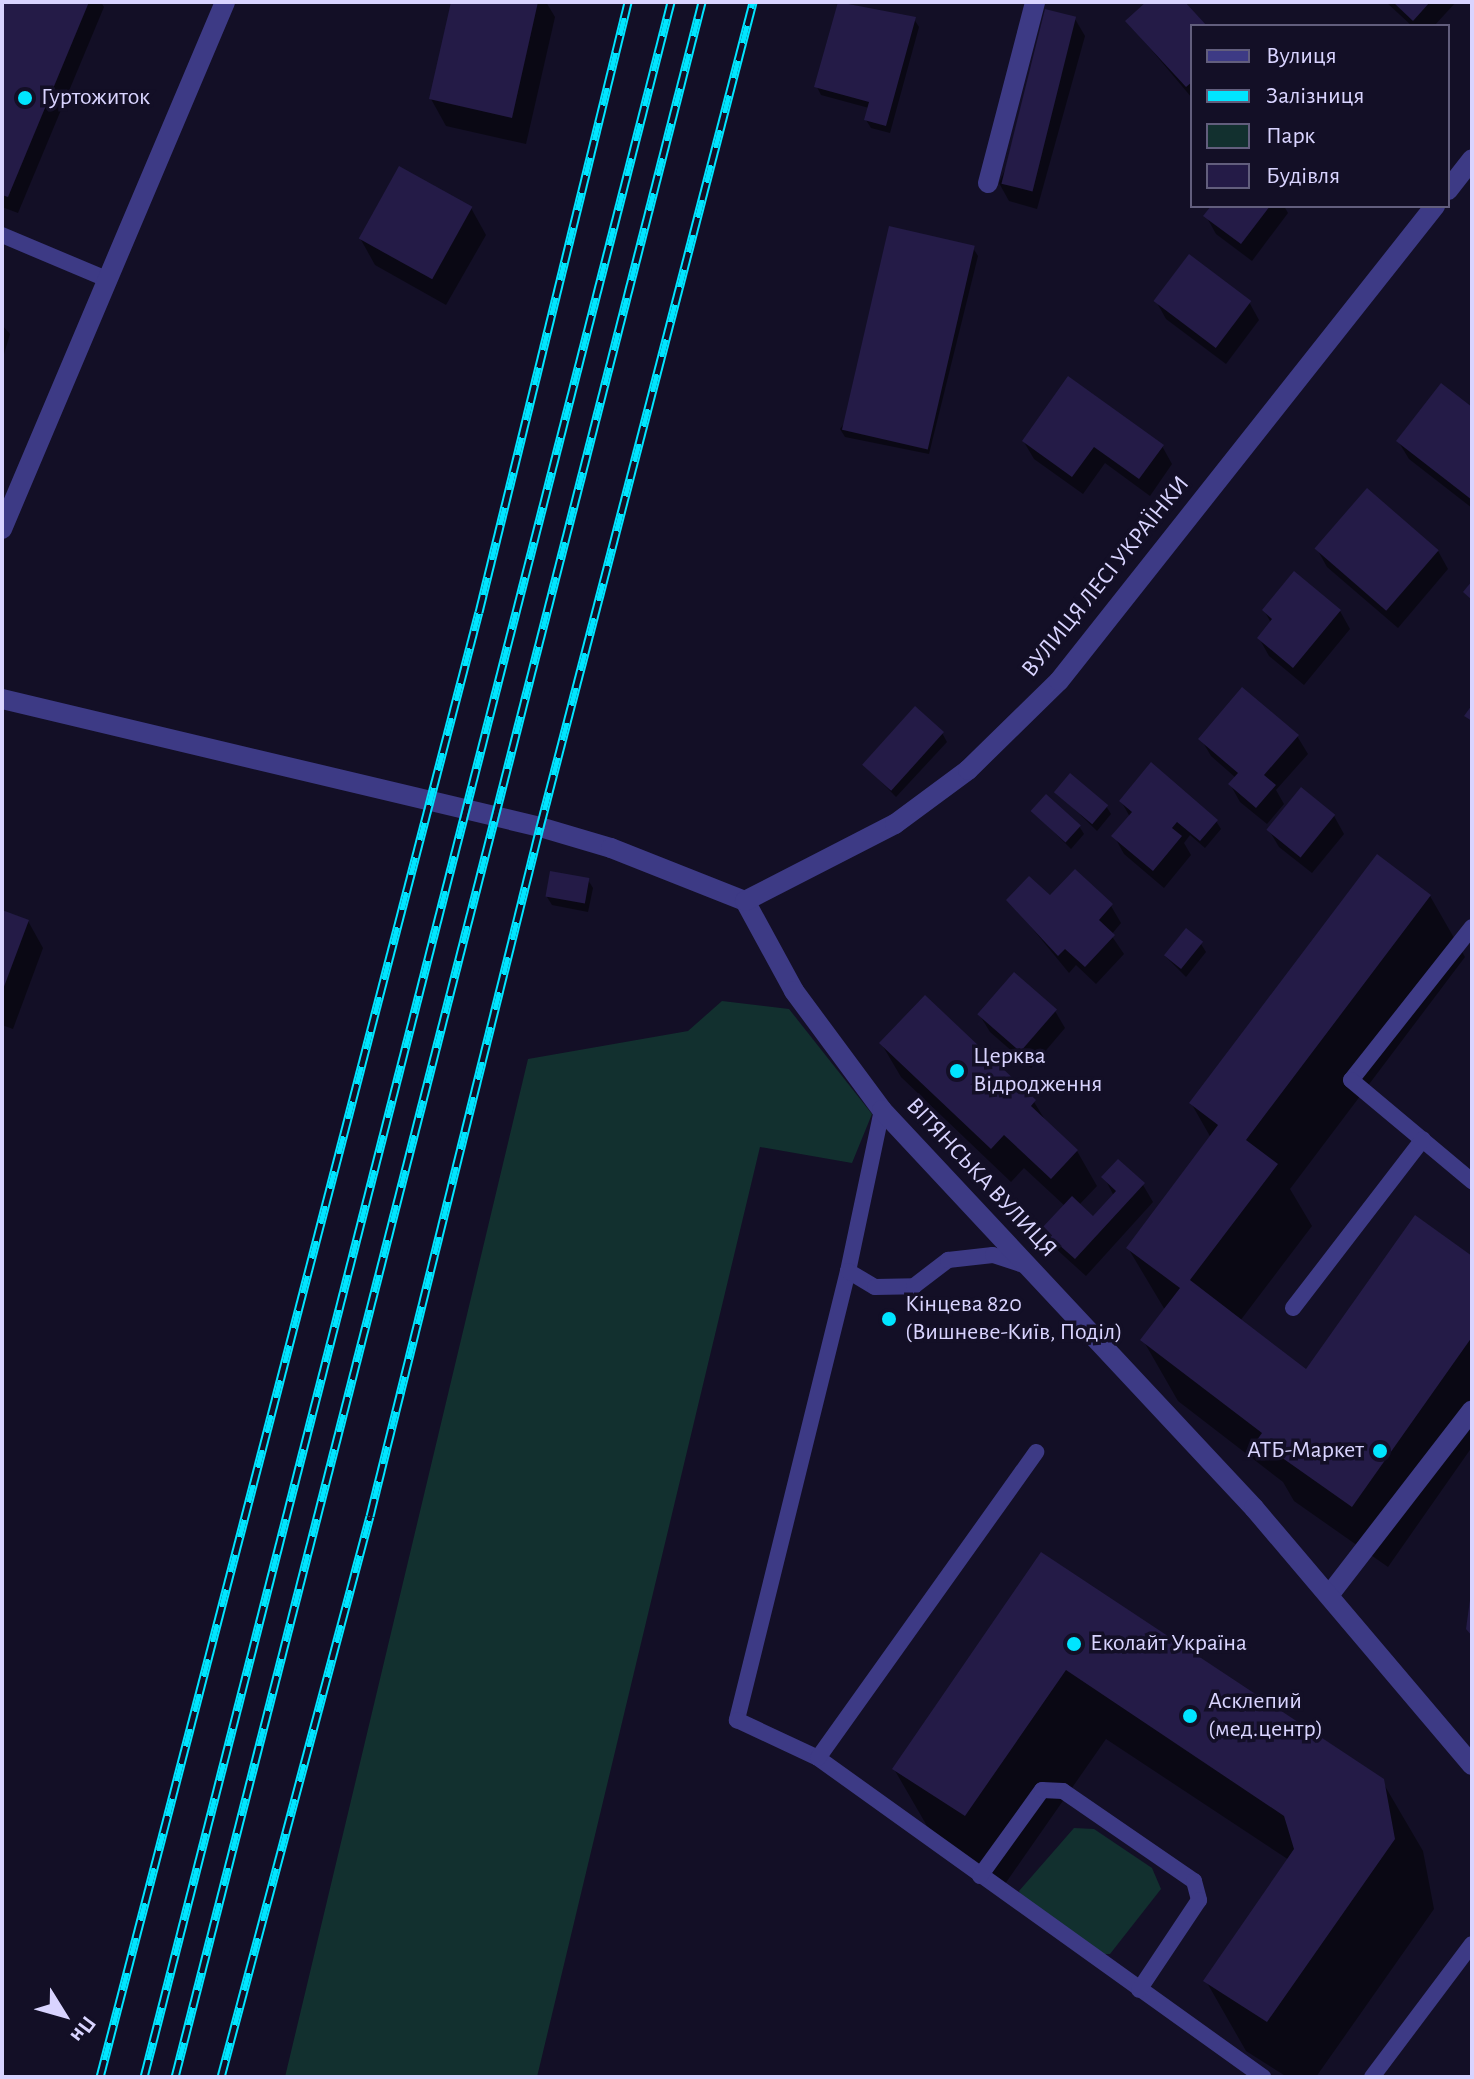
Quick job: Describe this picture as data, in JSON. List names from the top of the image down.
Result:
{
  "streets": {
    "street": ["ВУЛИЦЯ ЛЕСІ УКРАЇНКИ", "ВІТЯНСЬКА ВУЛИЦЯ"]
  },
  "crossings": [
    ["ВУЛИЦЯ ЛЕСІ УКРАЇНКИ", "ВІТЯНСЬКА ВУЛИЦЯ"]
  ],
  "places": [
    "Гуртожиток",
    "Церква Відродження",
    "Кінцева 820 (Вишневе-Київ, Поділ)",
    "АТБ-Маркет",
    "Еколайт Україна",
    "Асклепий (мед.центр)"
  ],
  "legend": [
    "Вулиця",
    "Залізниця",
    "Парк",
    "Будівля"
  ],
  "north": "bottom right"
}
